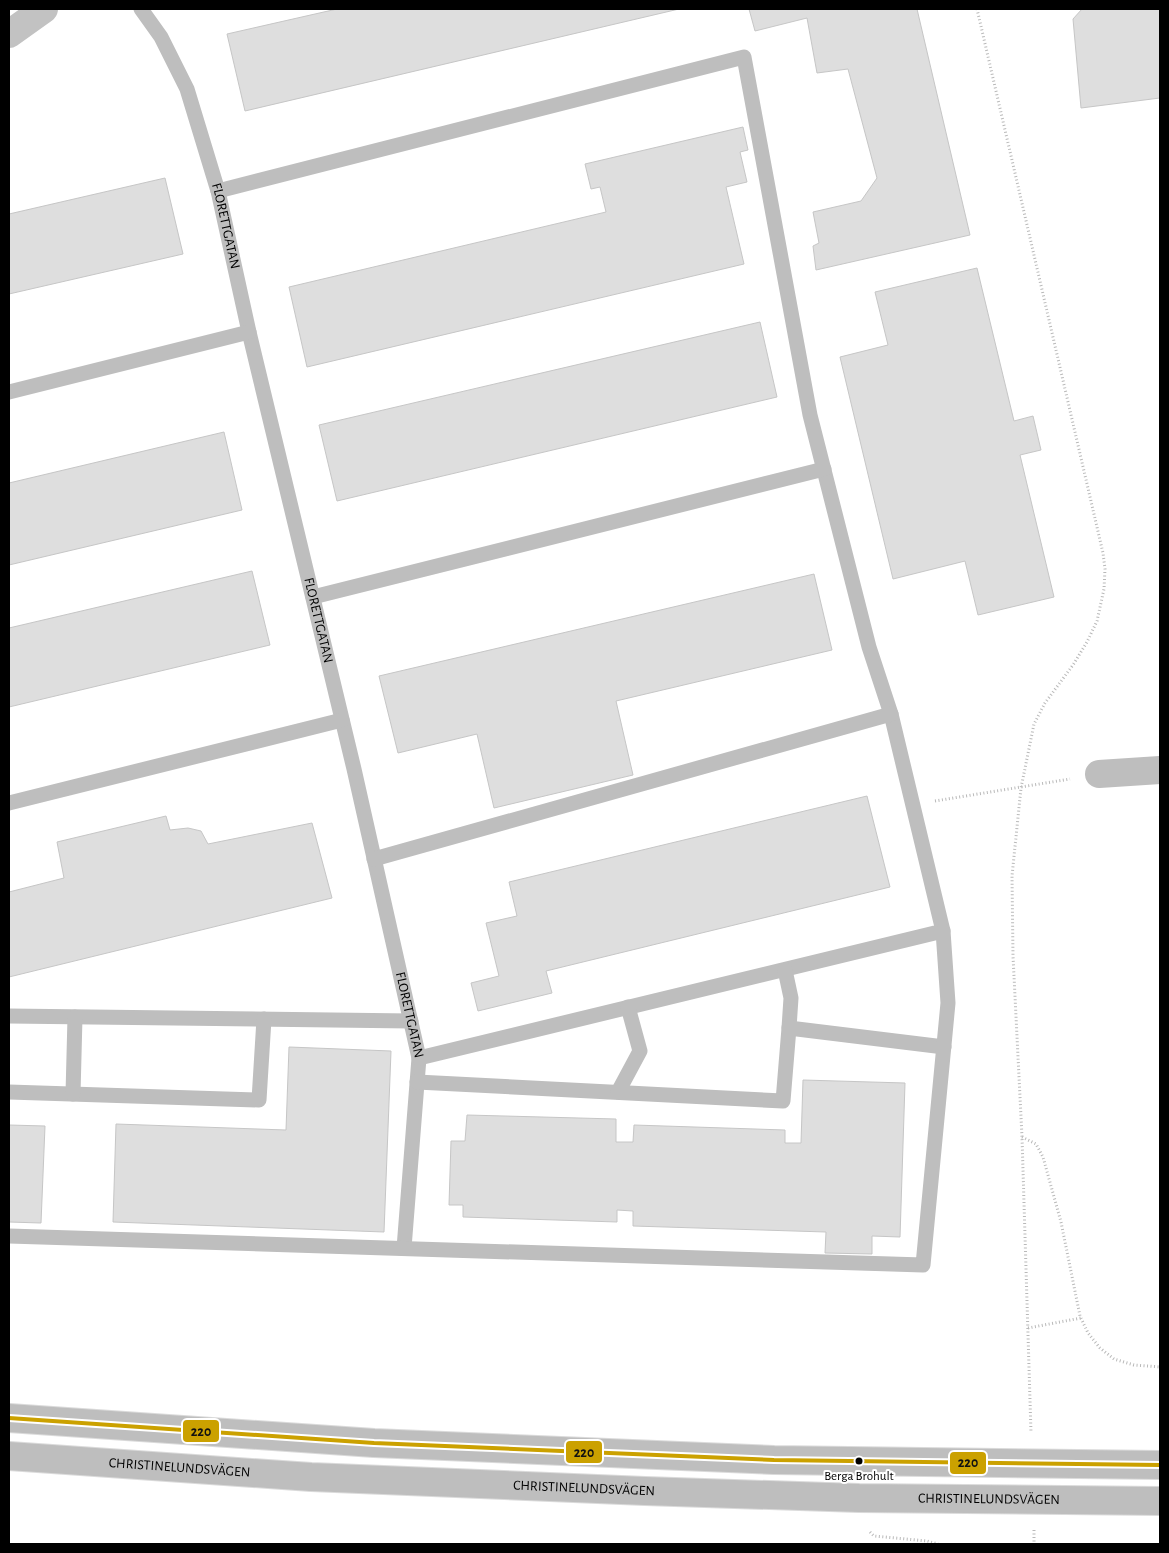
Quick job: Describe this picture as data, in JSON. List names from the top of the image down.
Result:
{
  "streets": {
    "main road": ["CHRISTINELUNDSVÄGEN"],
    "lane": ["FLORETTGATAN"]
  },
  "places": ["Berga Brohult"],
  "lines": ["transit line 220"]
}
